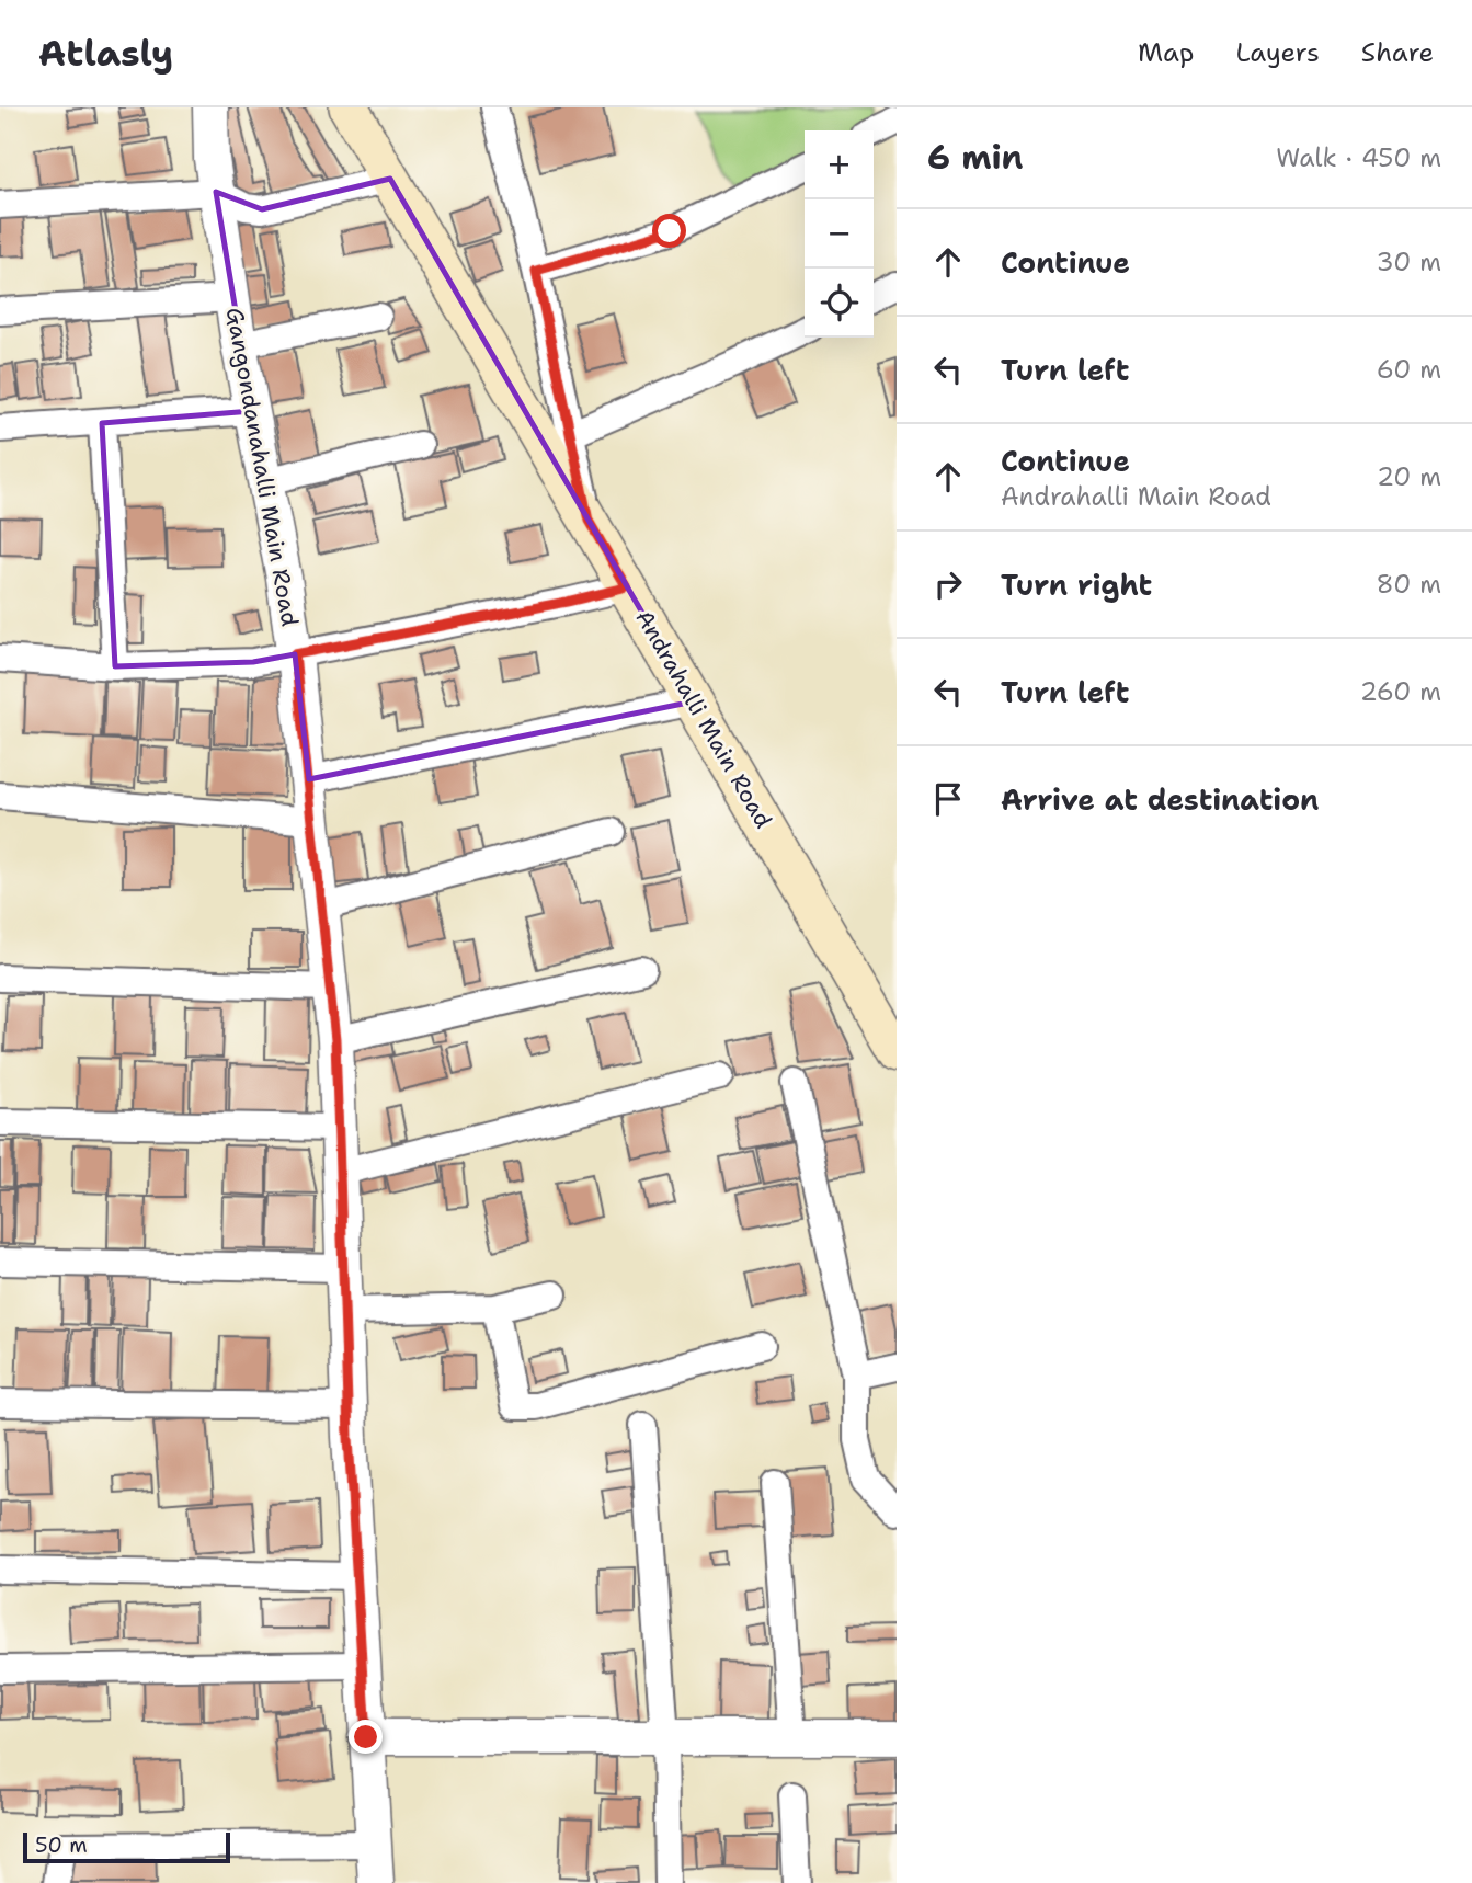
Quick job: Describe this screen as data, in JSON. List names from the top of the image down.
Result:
{
  "streets": {
    "main road": ["Andrahalli Main Road"],
    "street": ["Gangondanahalli Main Road"]
  },
  "scale_bar": "50 m",
  "page": {
    "header": "Atlasly",
    "nav": ["Map", "Layers", "Share"],
    "heading": ["6 min", "Walk · 450 m"],
    "map_buttons": ["+", "−"],
    "list": [
      ["Continue", "30 m"],
      ["Turn left", "60 m"],
      ["Continue", "Andrahalli Main Road", "20 m"],
      ["Turn right", "80 m"],
      ["Turn left", "260 m"],
      "Arrive at destination"
    ],
    "scale": "50 m"
  }
}
